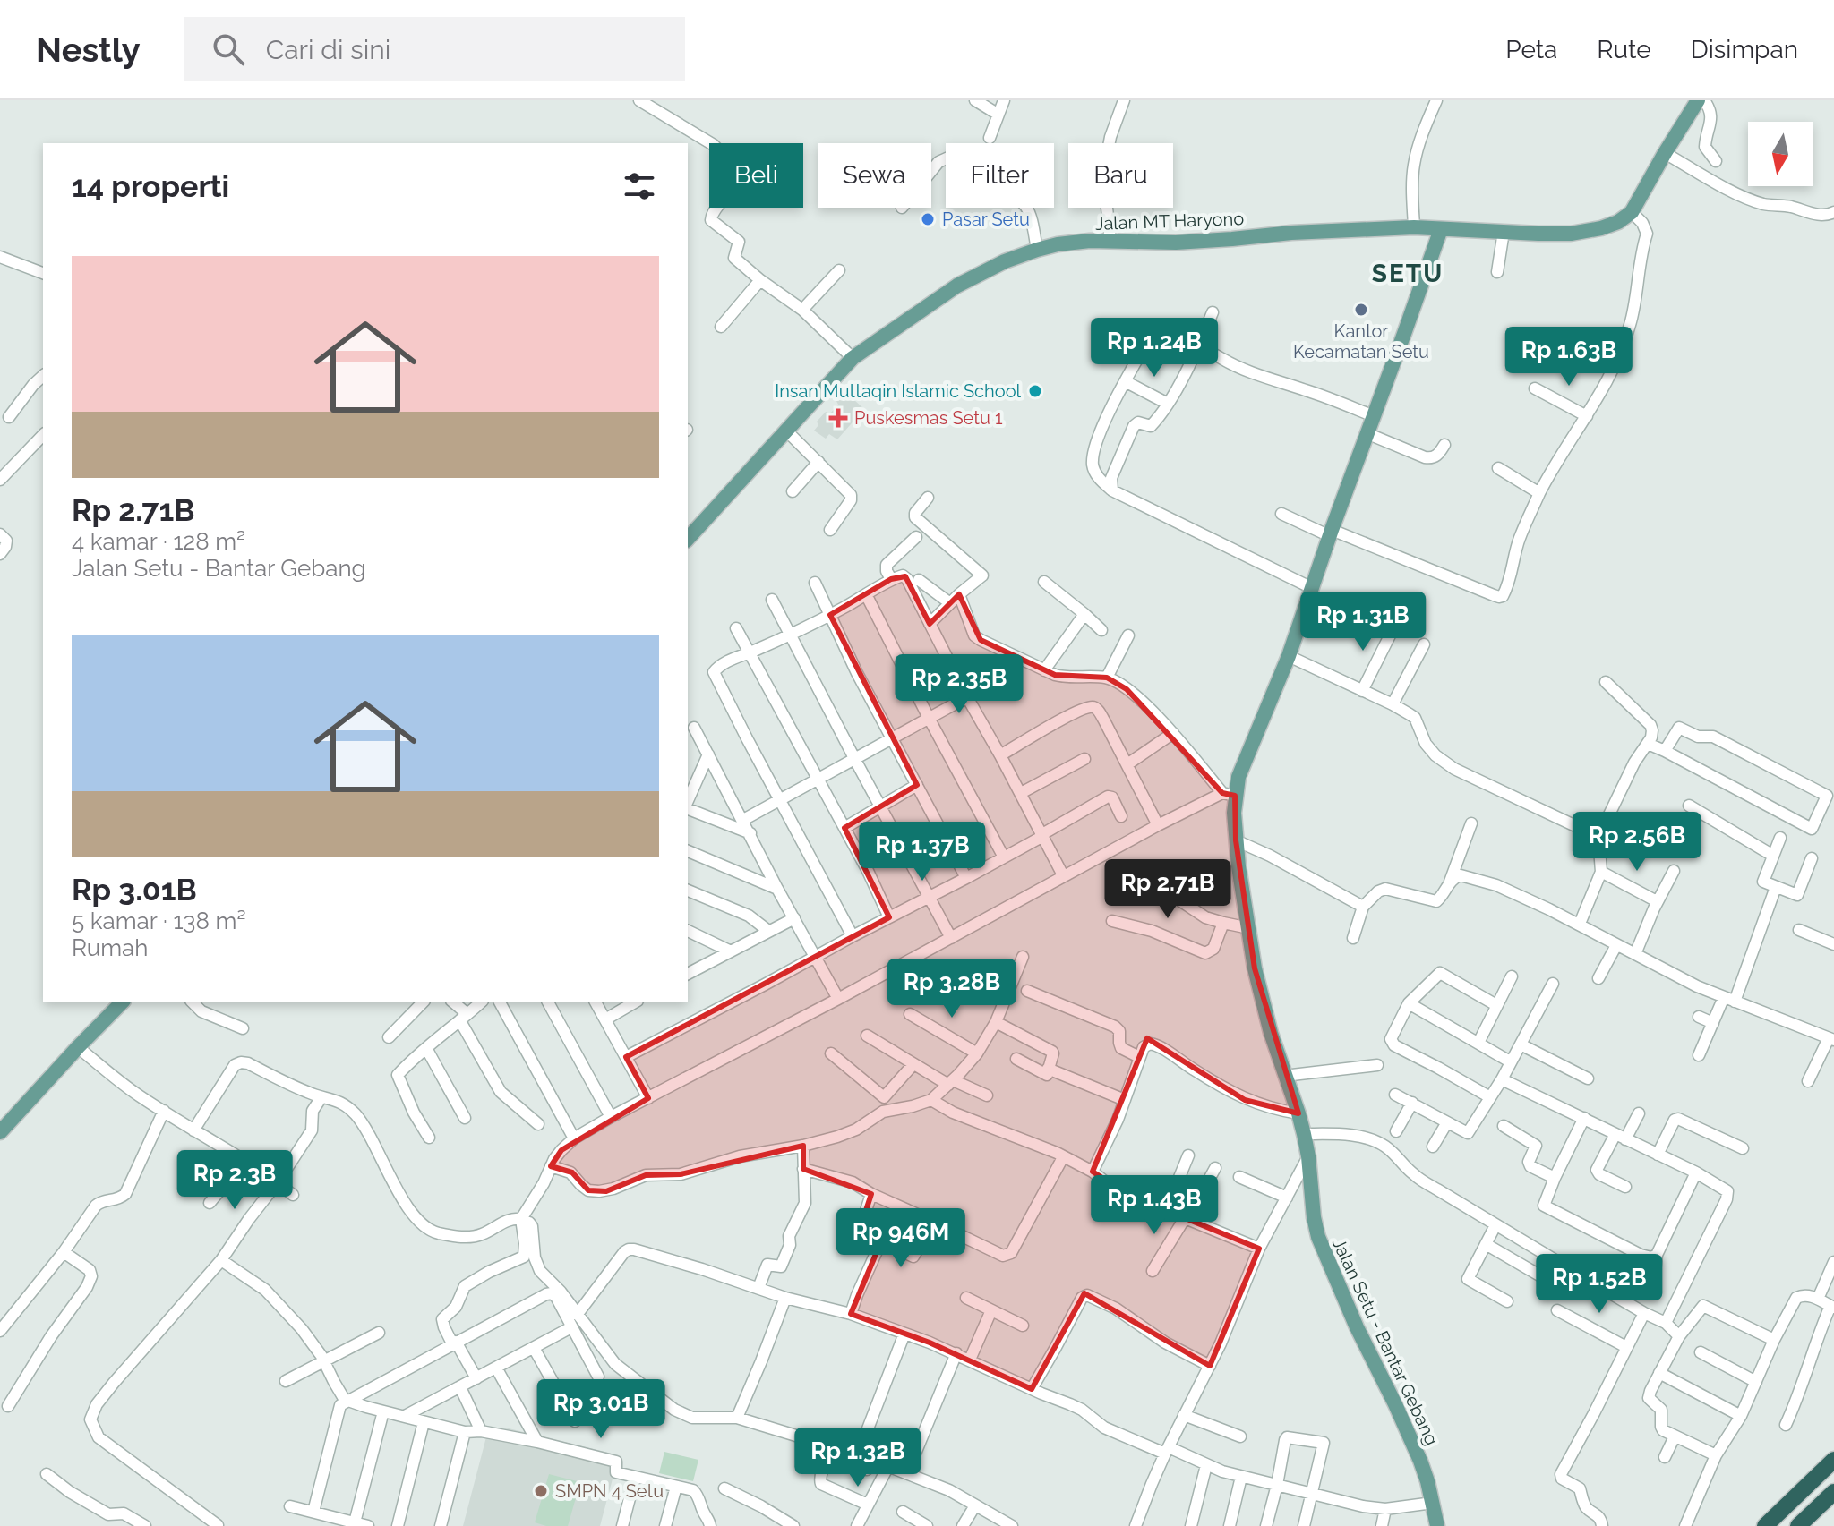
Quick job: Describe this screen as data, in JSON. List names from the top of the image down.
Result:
{
  "streets": {
    "main road": ["Jalan MT Haryono", "Jalan Setu - Bantar Gebang"]
  },
  "crossings": [
    ["Jalan MT Haryono", "Jalan Setu - Bantar Gebang"]
  ],
  "districts": ["SETU"],
  "places": {
    "other": [
      "Pasar Setu",
      "Kantor Kecamatan Setu",
      "Insan Muttaqin Islamic School",
      "SMPN 4 Setu"
    ],
    "health": ["Puskesmas Setu 1"]
  },
  "north": "bottom",
  "page": {
    "header": "Nestly",
    "search": "Cari di sini",
    "nav": ["Peta", "Rute", "Disimpan"],
    "chip": [
      "Beli",
      "Sewa",
      "Filter",
      "Baru"
    ],
    "heading": "14 properti",
    "list": [
      {
        "name": "Rp 2.71B",
        "note": "4 kamar · 128 m² · Jalan Setu - Bantar Gebang"
      },
      {
        "name": "Rp 3.01B",
        "note": "5 kamar · 138 m² · Rumah"
      }
    ],
    "price": [
      "Rp 1.24B",
      "Rp 1.63B",
      "Rp 1.31B",
      "Rp 2.35B",
      "Rp 2.56B",
      "Rp 1.37B",
      "Rp 2.71B",
      "Rp 3.28B",
      "Rp 2.3B",
      "Rp 1.43B",
      "Rp 946M",
      "Rp 1.52B",
      "Rp 3.01B",
      "Rp 1.32B"
    ]
  }
}
